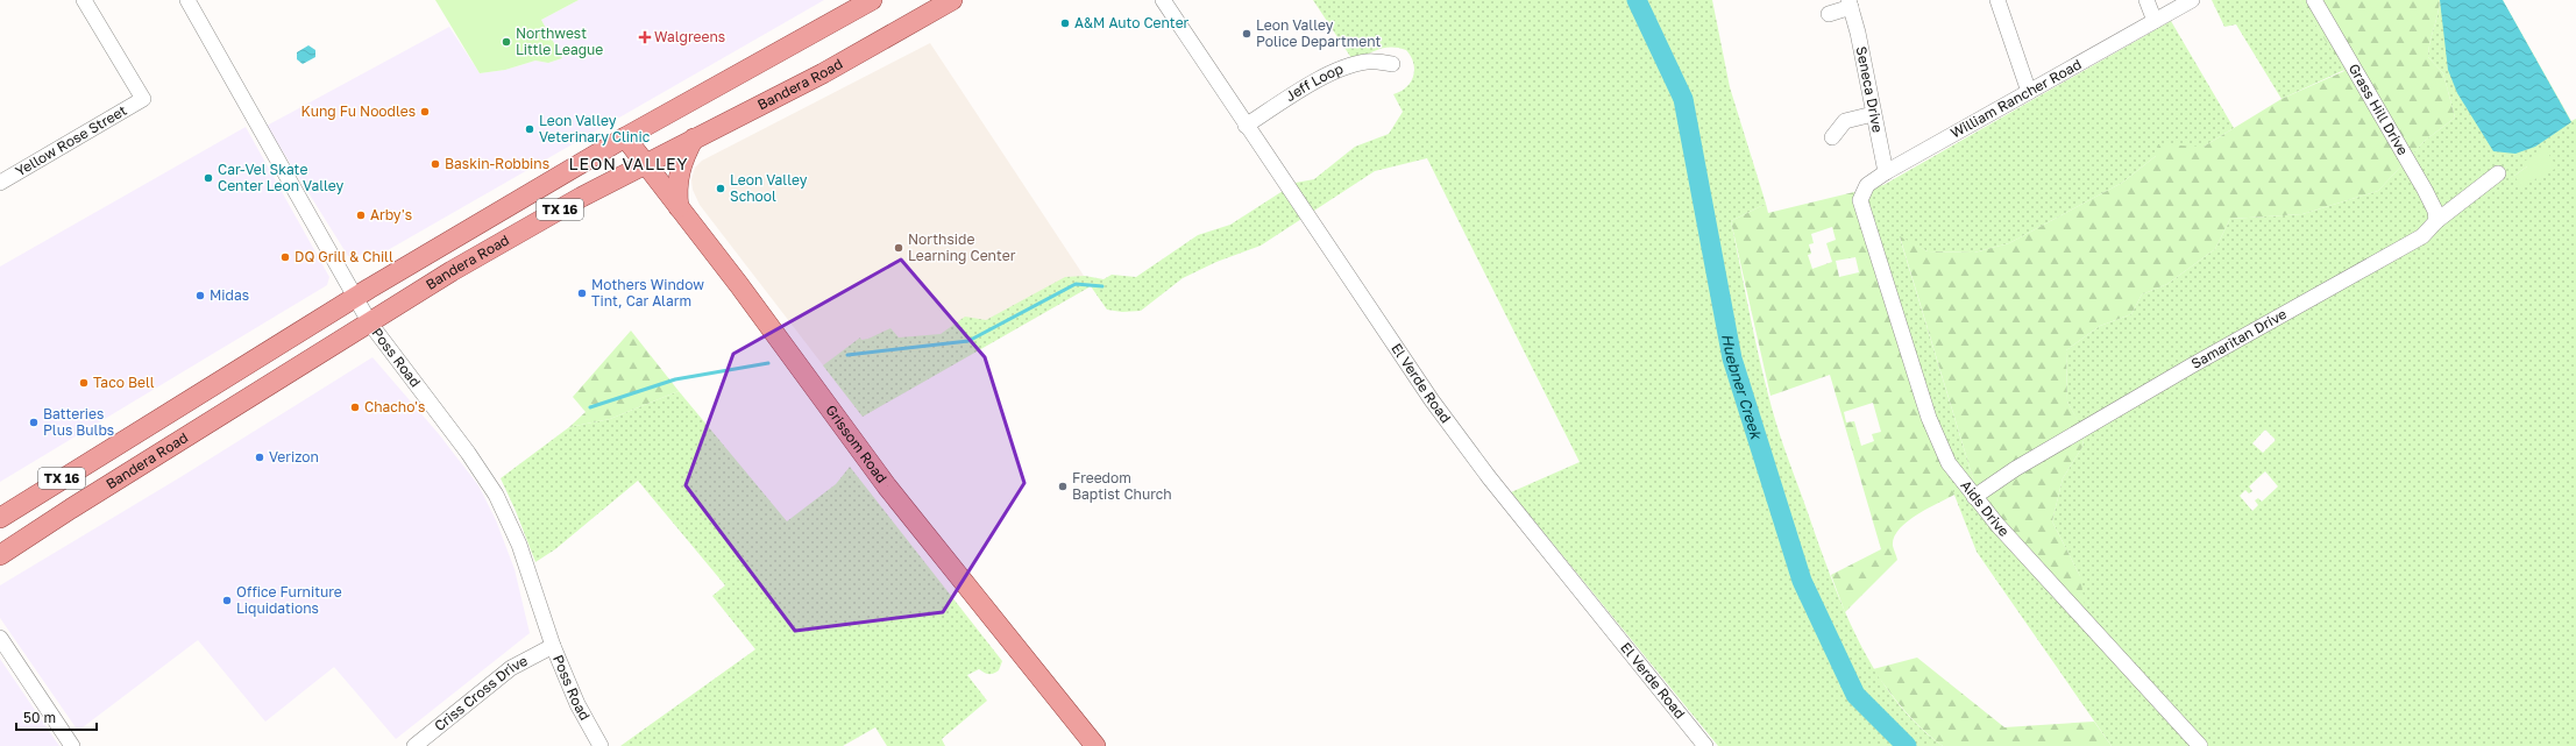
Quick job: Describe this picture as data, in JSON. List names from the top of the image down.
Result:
{
  "streets": {
    "main road": ["Bandera Road", "TX 16", "Grissom Road"],
    "street": [
      "Jeff Loop",
      "Seneca Drive",
      "William Rancher Road",
      "Grass Hill Drive",
      "Yellow Rose Street",
      "Samaritan Drive",
      "Poss Road",
      "El Verde Road",
      "Aids Drive",
      "Criss Cross Drive"
    ]
  },
  "crossings": [
    ["Bandera Road", "Poss Road"],
    ["Bandera Road", "Grissom Road"],
    ["Jeff Loop", "El Verde Road"],
    ["Seneca Drive", "William Rancher Road"],
    ["William Rancher Road", "Aids Drive"],
    ["Grass Hill Drive", "Samaritan Drive"],
    ["Samaritan Drive", "Aids Drive"],
    ["Poss Road", "Criss Cross Drive"]
  ],
  "districts": ["LEON VALLEY"],
  "water": ["Huebner Creek"],
  "places": {
    "other": [
      "A&M Auto Center",
      "Leon Valley Police Department",
      "Northwest Little League",
      "Kung Fu Noodles",
      "Leon Valley Veterinary Clinic",
      "Baskin-Robbins",
      "Car-Vel Skate Center Leon Valley",
      "Leon Valley School",
      "Arby's",
      "Northside Learning Center",
      "DQ Grill & Chill",
      "Mothers Window Tint, Car Alarm",
      "Midas",
      "Taco Bell",
      "Chacho's",
      "Batteries Plus Bulbs",
      "Verizon",
      "Freedom Baptist Church",
      "Office Furniture Liquidations"
    ],
    "health": ["Walgreens"]
  },
  "scale_bar": "50 m"
}
